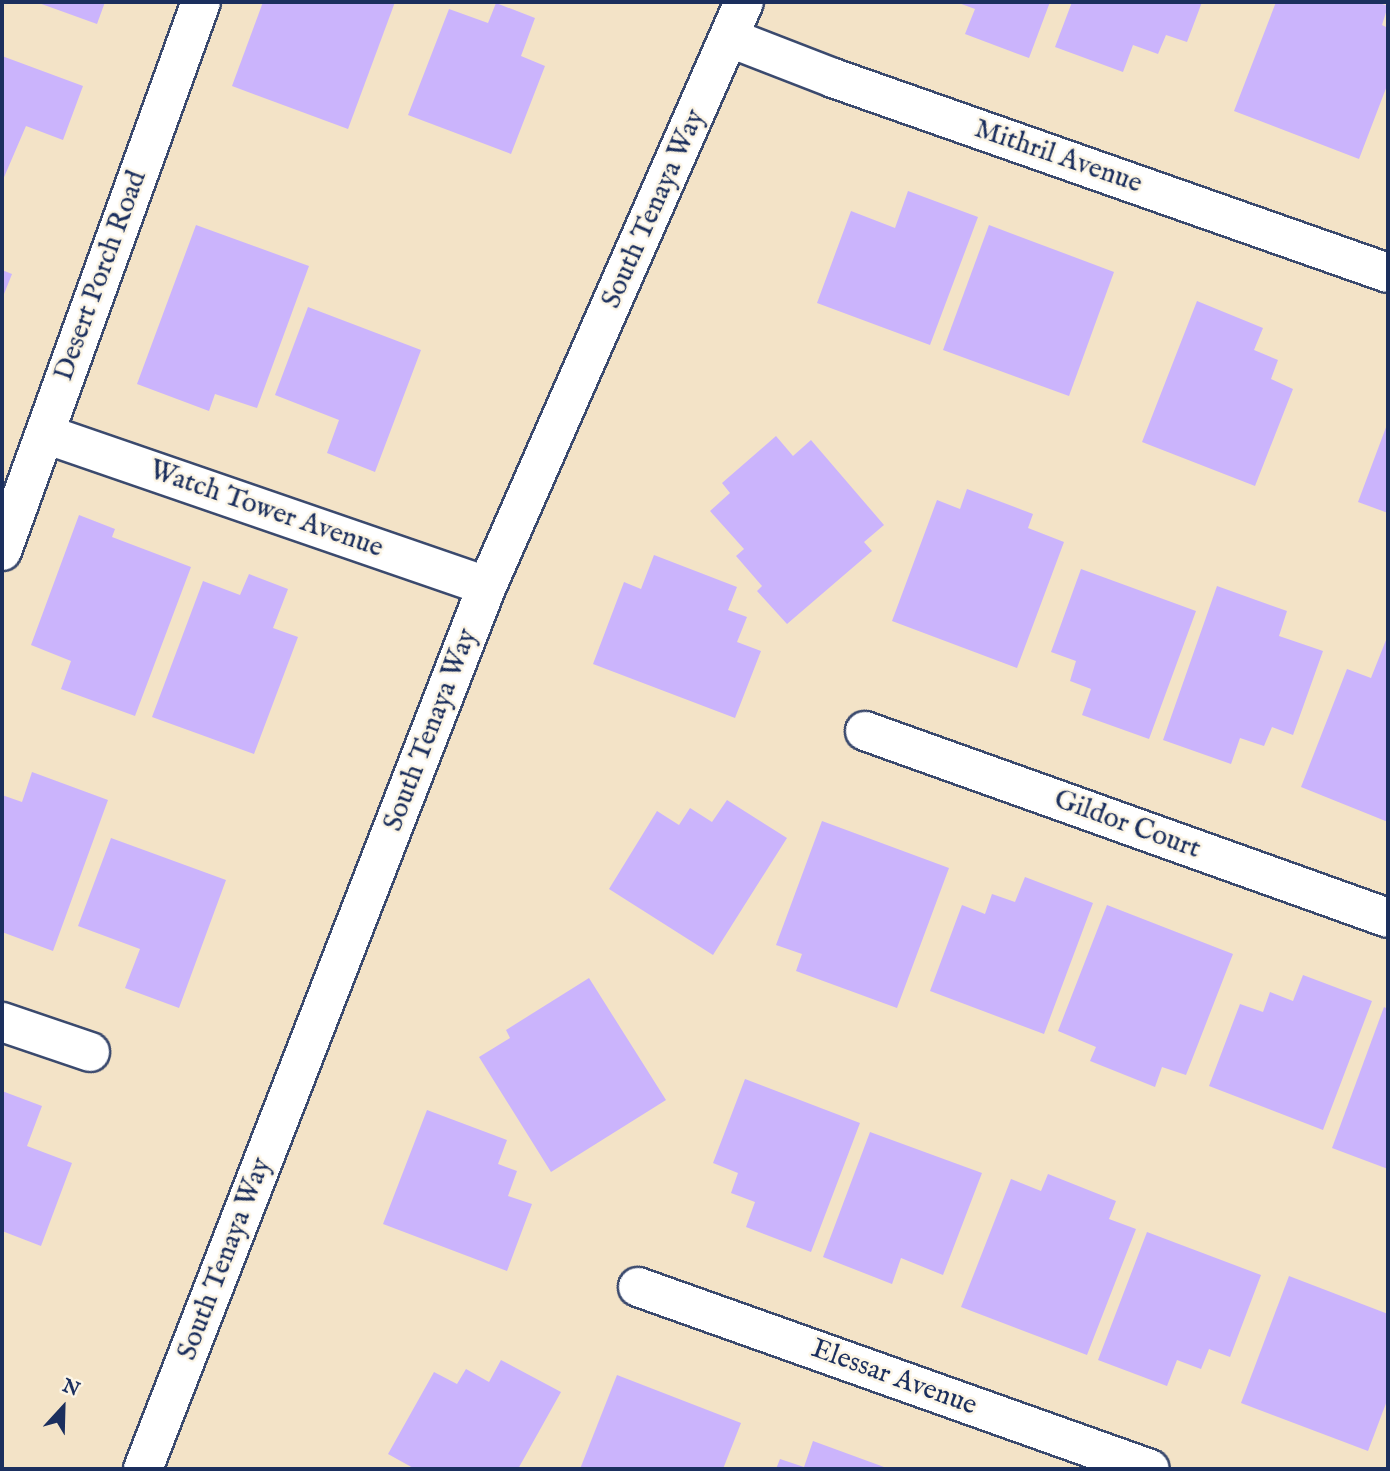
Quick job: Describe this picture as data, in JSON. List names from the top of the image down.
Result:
{
  "streets": {
    "street": [
      "Mithril Avenue",
      "South Tenaya Way",
      "Desert Porch Road",
      "Watch Tower Avenue",
      "Gildor Court",
      "Elessar Avenue"
    ]
  },
  "crossings": [
    ["Mithril Avenue", "South Tenaya Way"],
    ["South Tenaya Way", "Watch Tower Avenue"],
    ["Desert Porch Road", "Watch Tower Avenue"]
  ],
  "north": "top"
}
